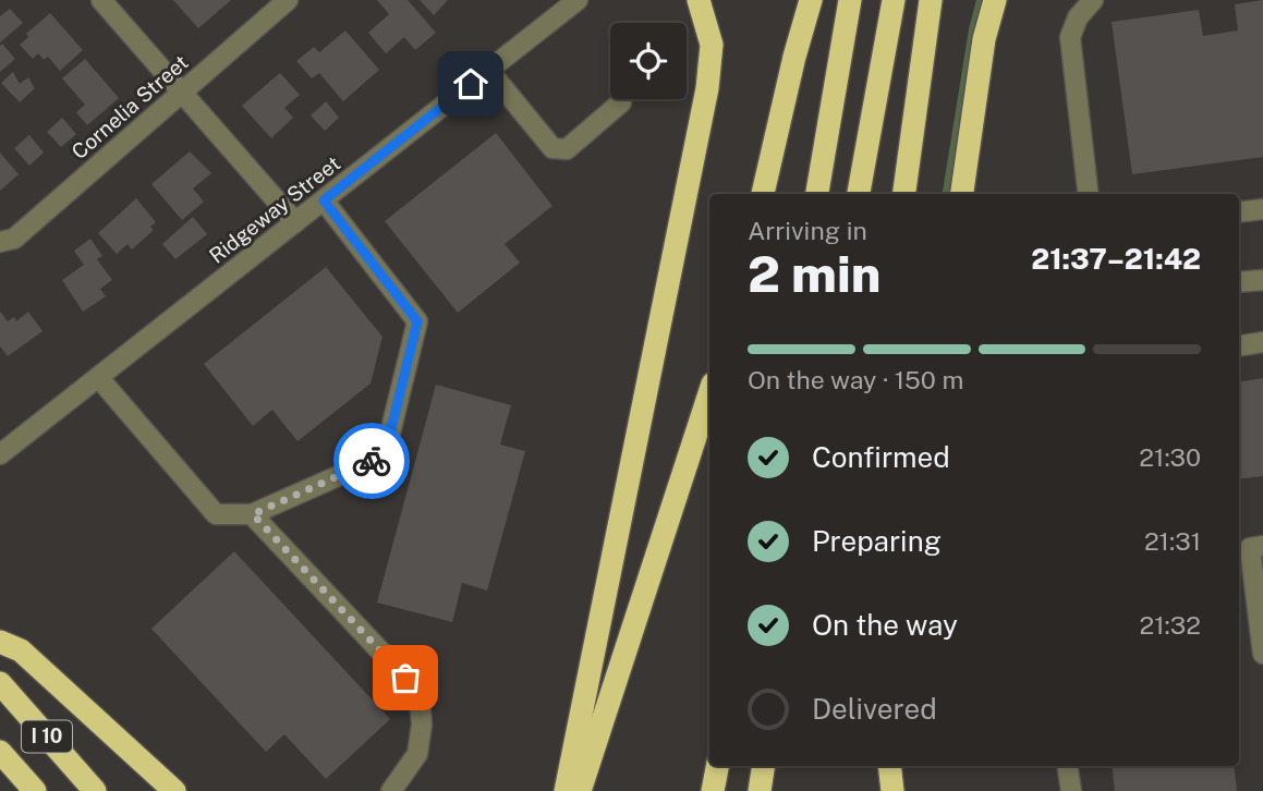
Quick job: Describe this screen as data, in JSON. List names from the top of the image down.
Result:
{
  "streets": {
    "highway": ["I 10"],
    "street": ["Cornelia Street", "Ridgeway Street"]
  },
  "page": {
    "heading": ["2 min", "Arriving in", "21:37–21:42"],
    "bar": "On the way · 150 m",
    "list": [
      ["Confirmed", "21:30"],
      ["Preparing", "21:31"],
      ["On the way", "21:32"],
      "Delivered"
    ]
  }
}
